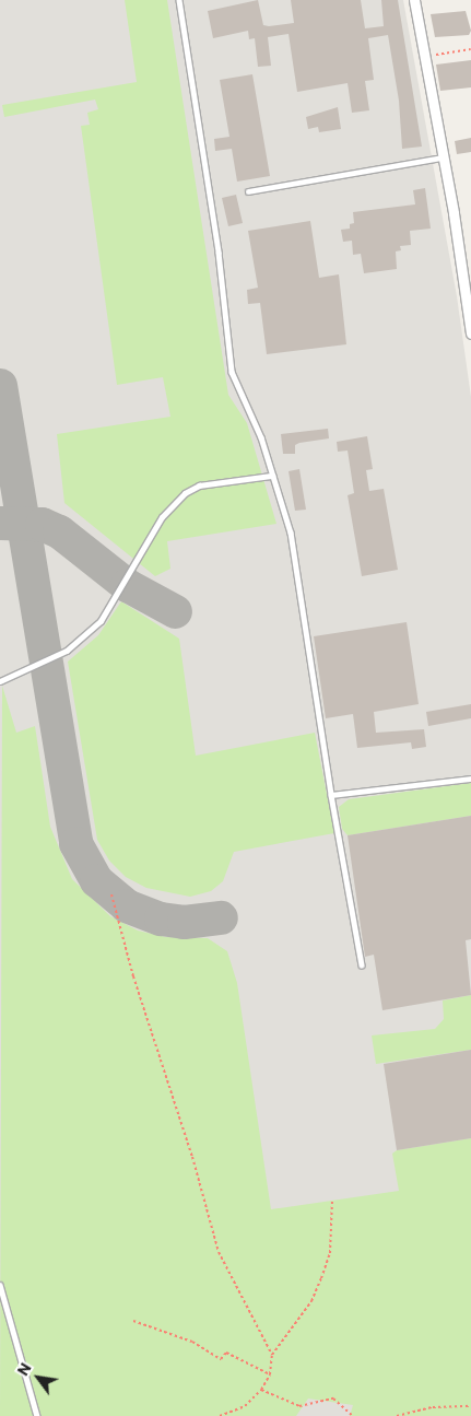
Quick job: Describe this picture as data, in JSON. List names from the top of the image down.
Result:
{
  "north": "top left"
}
